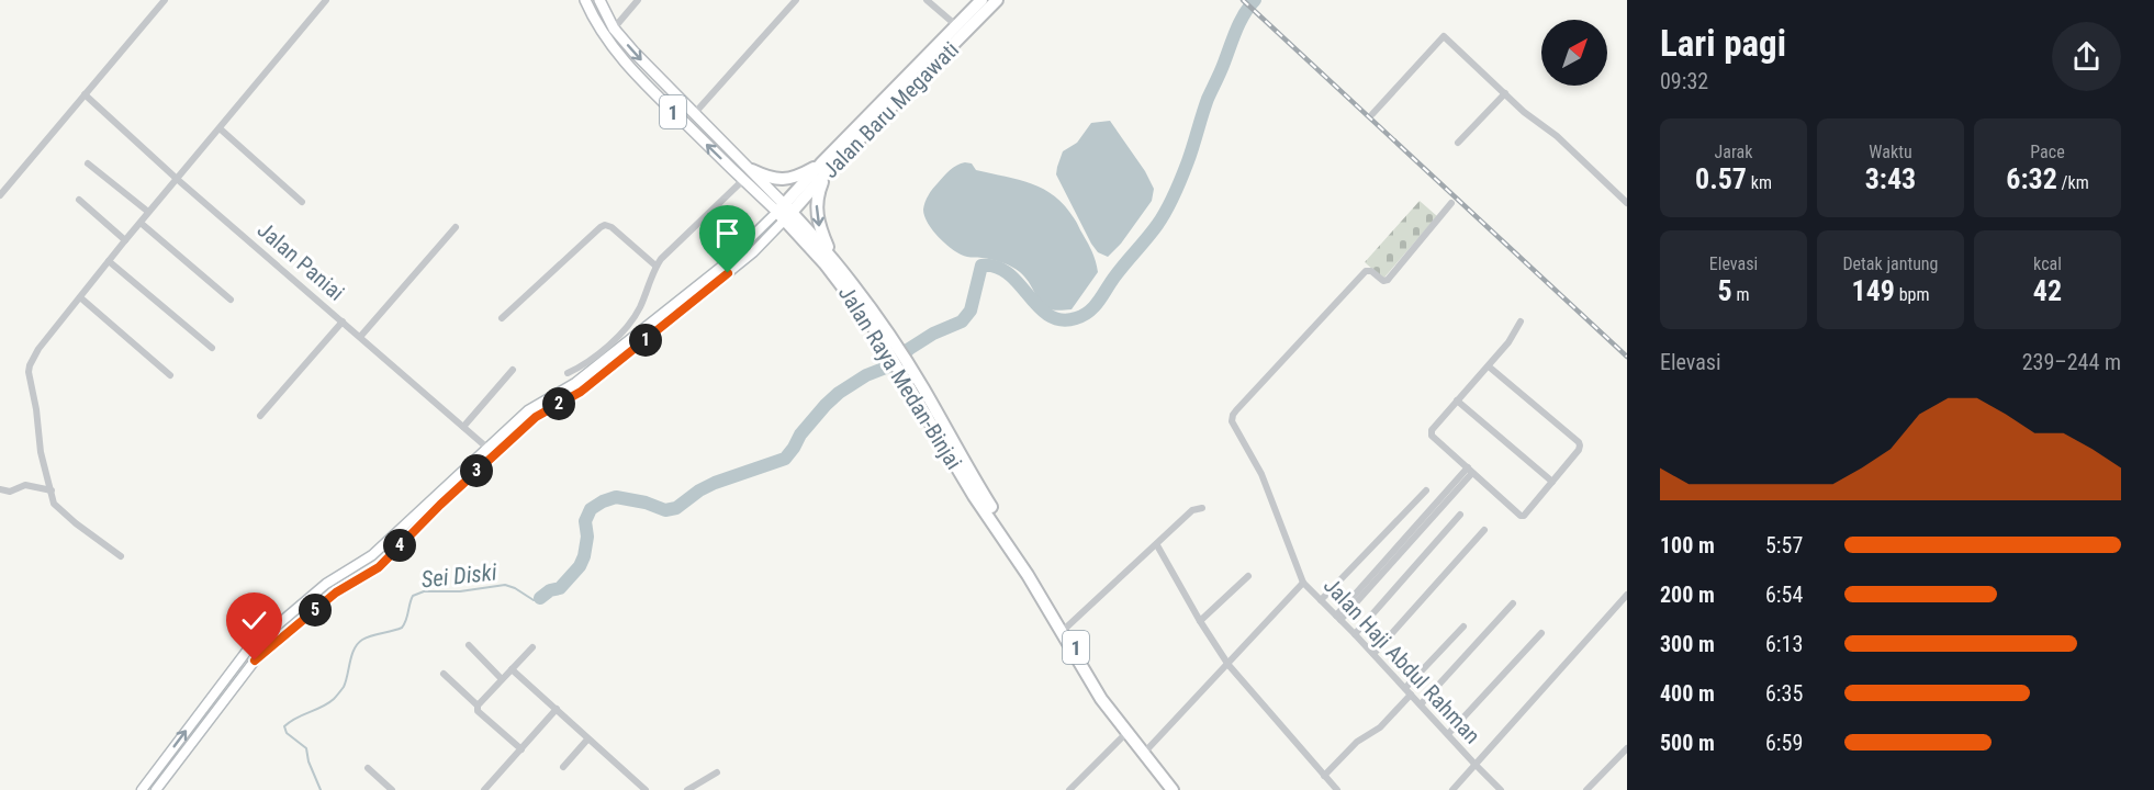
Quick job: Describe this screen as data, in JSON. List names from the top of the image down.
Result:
{
  "streets": {
    "highway": ["Jalan Baru Megawati", "1", "Jalan Raya Medan-Binjai"],
    "street": ["Jalan Paniai", "Jalan Haji Abdul Rahman"]
  },
  "crossings": [
    ["Jalan Baru Megawati", "Jalan Raya Medan-Binjai"]
  ],
  "water": ["Sei Diski"],
  "north": "top right",
  "page": {
    "heading": ["Lari pagi", "09:32"],
    "stats": [
      ["Jarak", "0.57 km"],
      ["Waktu", "3:43"],
      ["Pace", "6:32 /km"],
      ["Elevasi", "5 m"],
      ["Detak jantung", "149 bpm"],
      ["kcal", "42"]
    ],
    "pins": [
      "1",
      "2",
      "3",
      "4",
      "5"
    ],
    "chart": ["Elevasi", "239–244 m"],
    "list": [
      {
        "name": "100 m",
        "note": "5:57"
      },
      {
        "name": "200 m",
        "note": "6:54"
      },
      {
        "name": "300 m",
        "note": "6:13"
      },
      {
        "name": "400 m",
        "note": "6:35"
      },
      {
        "name": "500 m",
        "note": "6:59"
      }
    ]
  }
}
